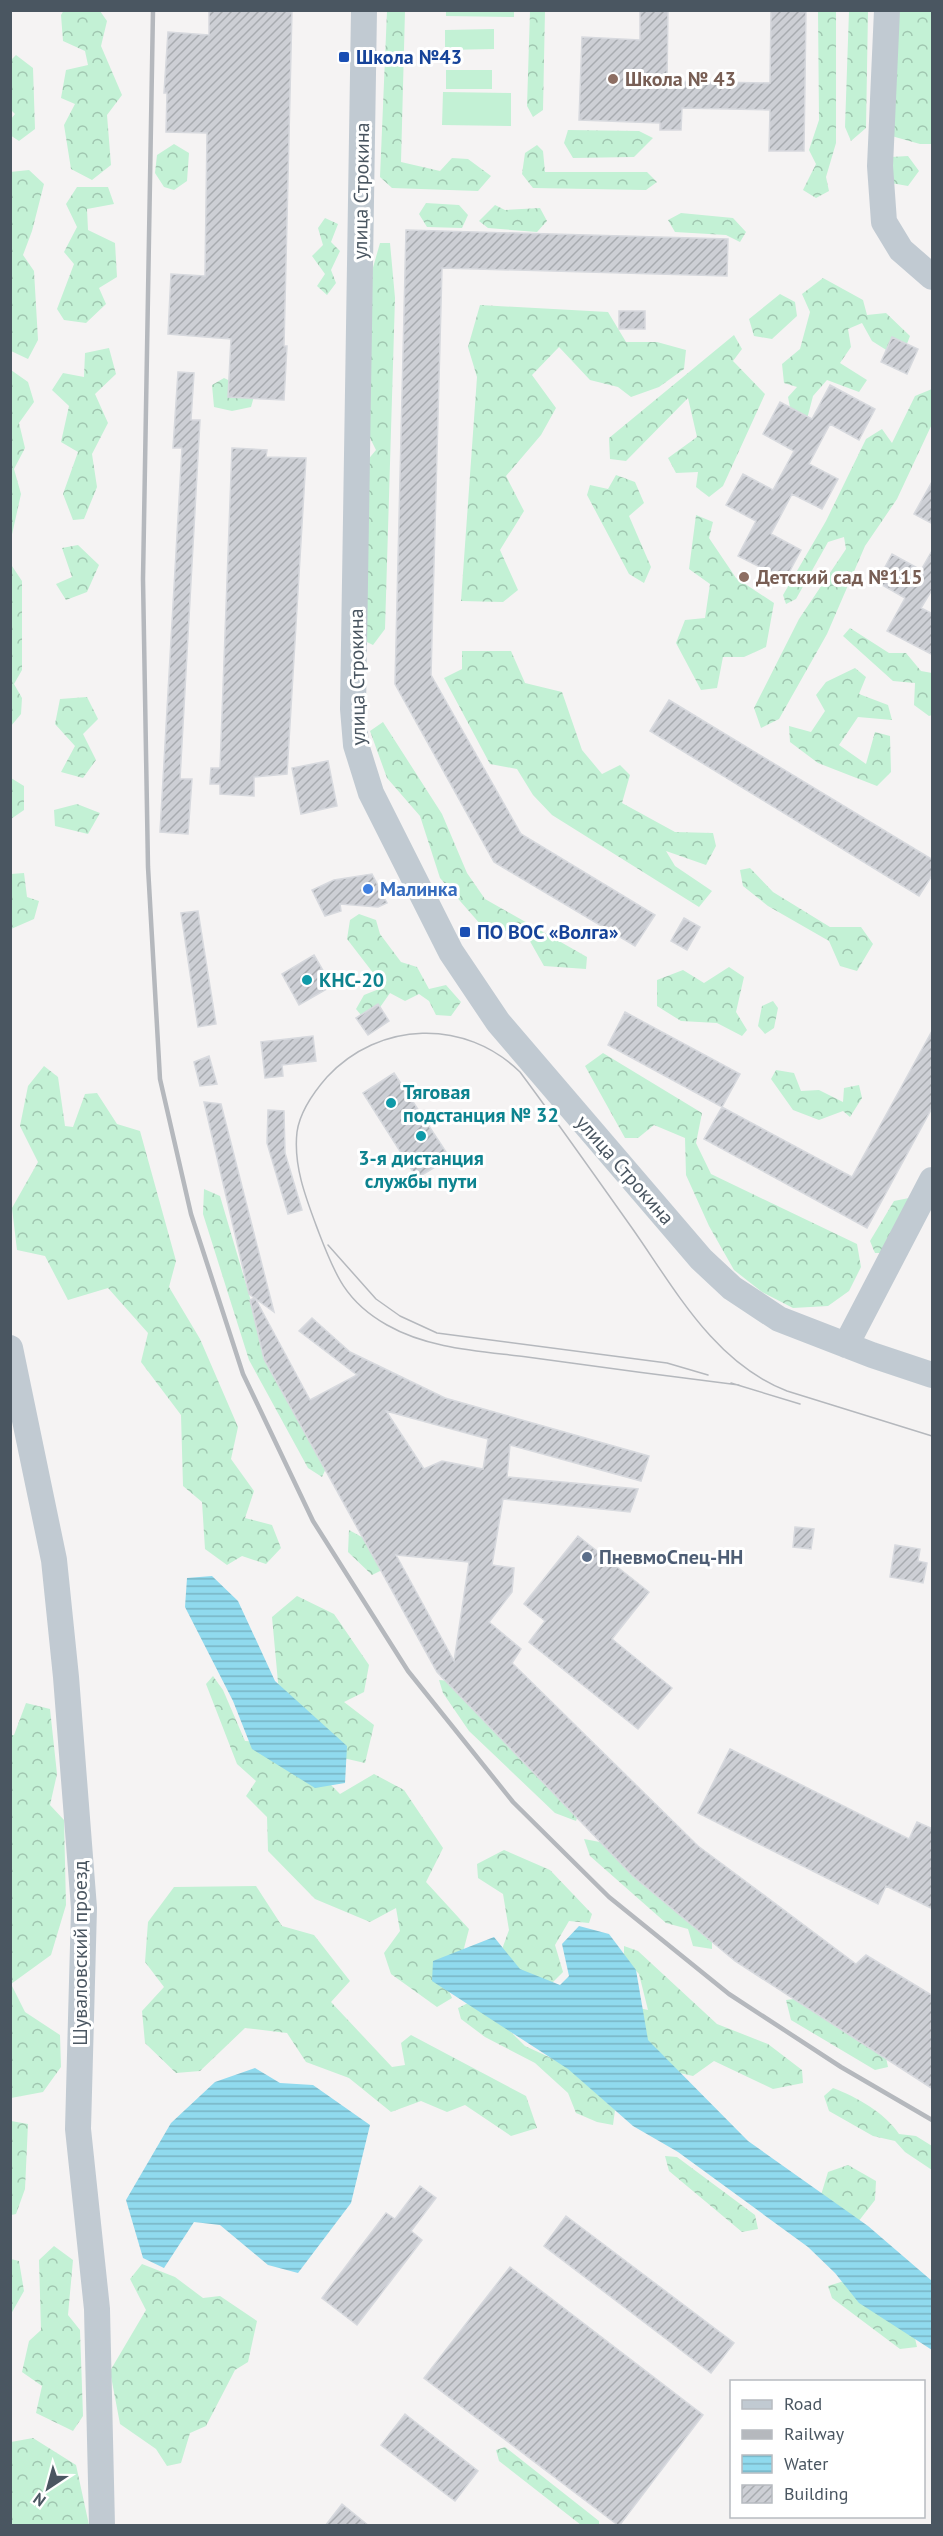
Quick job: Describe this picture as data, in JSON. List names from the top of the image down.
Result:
{
  "streets": {
    "street": ["улица Строкина", "Шуваловский проезд"]
  },
  "places": {
    "transit": ["Школа №43", "ПО ВОС «Волга»"],
    "other": [
      "Школа № 43",
      "Детский сад №115",
      "Малинка",
      "КНС-20",
      "Тяговая подстанция № 32",
      "3-я дистанция службы пути",
      "ПневмоСпец-НН"
    ]
  },
  "legend": [
    "Road",
    "Railway",
    "Water",
    "Building"
  ],
  "north": "bottom left"
}
